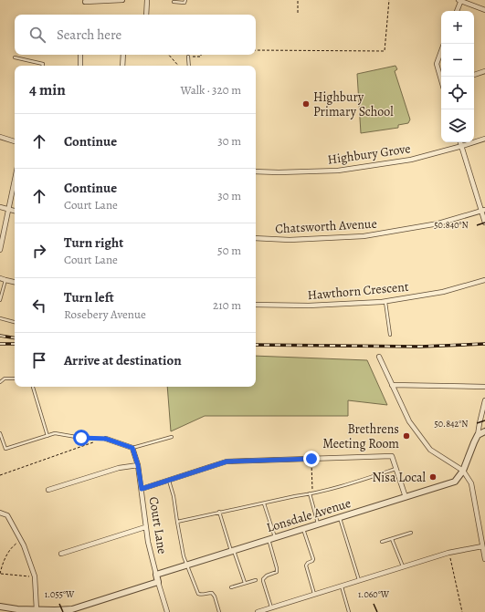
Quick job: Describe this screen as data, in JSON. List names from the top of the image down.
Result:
{
  "streets": {
    "street": [
      "Highbury Grove",
      "Chatsworth Avenue",
      "Hawthorn Crescent",
      "Lonsdale Avenue",
      "Court Lane"
    ]
  },
  "crossings": [
    ["Lonsdale Avenue", "Court Lane"]
  ],
  "places": ["Highbury Primary School", "Brethrens Meeting Room", "Nisa Local"],
  "page": {
    "map_buttons": ["+", "−"],
    "search": "Search here",
    "heading": ["4 min", "Walk · 320 m"],
    "list": [
      ["Continue", "30 m"],
      ["Continue", "Court Lane", "30 m"],
      ["Turn right", "Court Lane", "50 m"],
      ["Turn left", "Rosebery Avenue", "210 m"],
      "Arrive at destination"
    ]
  },
  "coordinates": [
    "50.840°N",
    "50.842°N",
    "1.055°W",
    "1.060°W"
  ]
}
